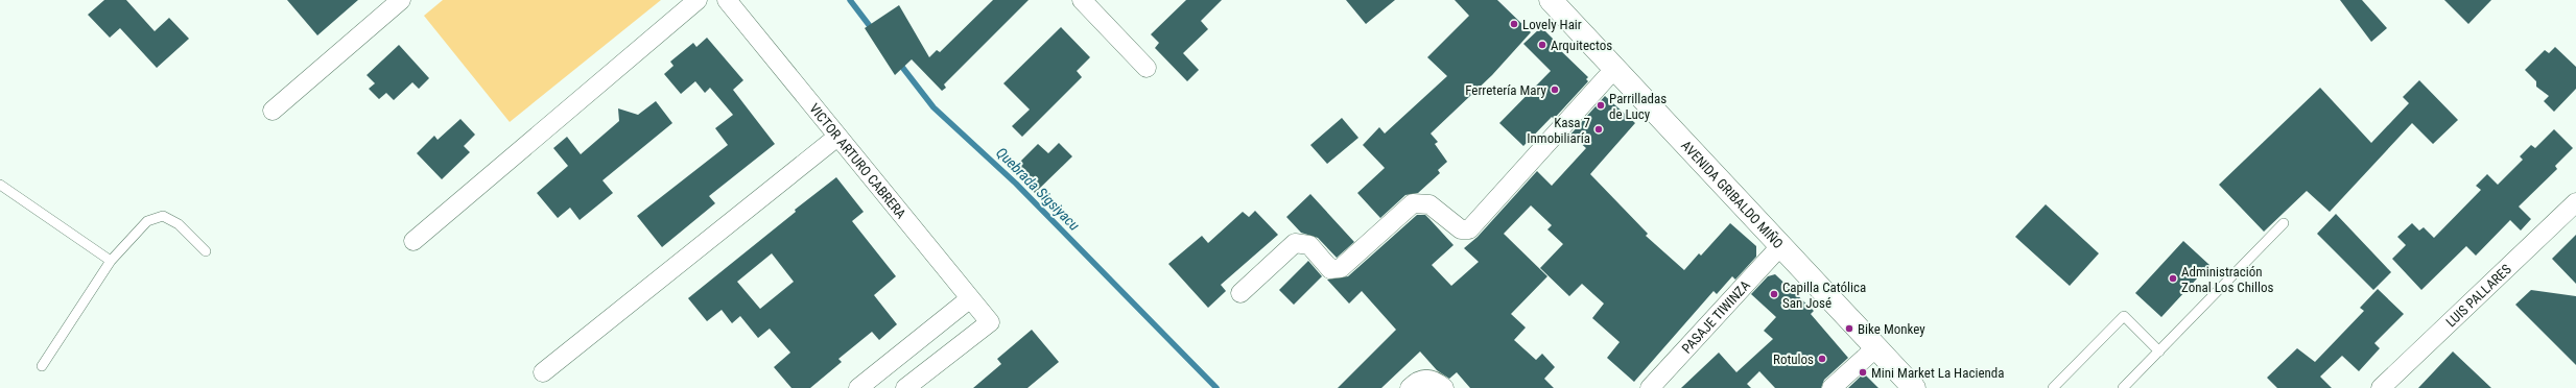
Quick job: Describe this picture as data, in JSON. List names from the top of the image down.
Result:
{
  "streets": {
    "street": [
      "VICTOR ARTURO CABRERA",
      "AVENIDA GRIBALDO MIÑO",
      "LUIS PALLARES",
      "PASAJE TIWINZA"
    ]
  },
  "crossings": [
    ["AVENIDA GRIBALDO MIÑO", "PASAJE TIWINZA"]
  ],
  "water": ["Quebrada Sigsiyacu"],
  "places": [
    "Lovely Hair",
    "Arquitectos",
    "Ferretería Mary",
    "Parrilladas de Lucy",
    "Kasa 7 Inmobiliaría",
    "Administración Zonal Los Chillos",
    "Capilla Católica San José",
    "Bike Monkey",
    "Rotulos",
    "Mini Market La Hacienda"
  ]
}
